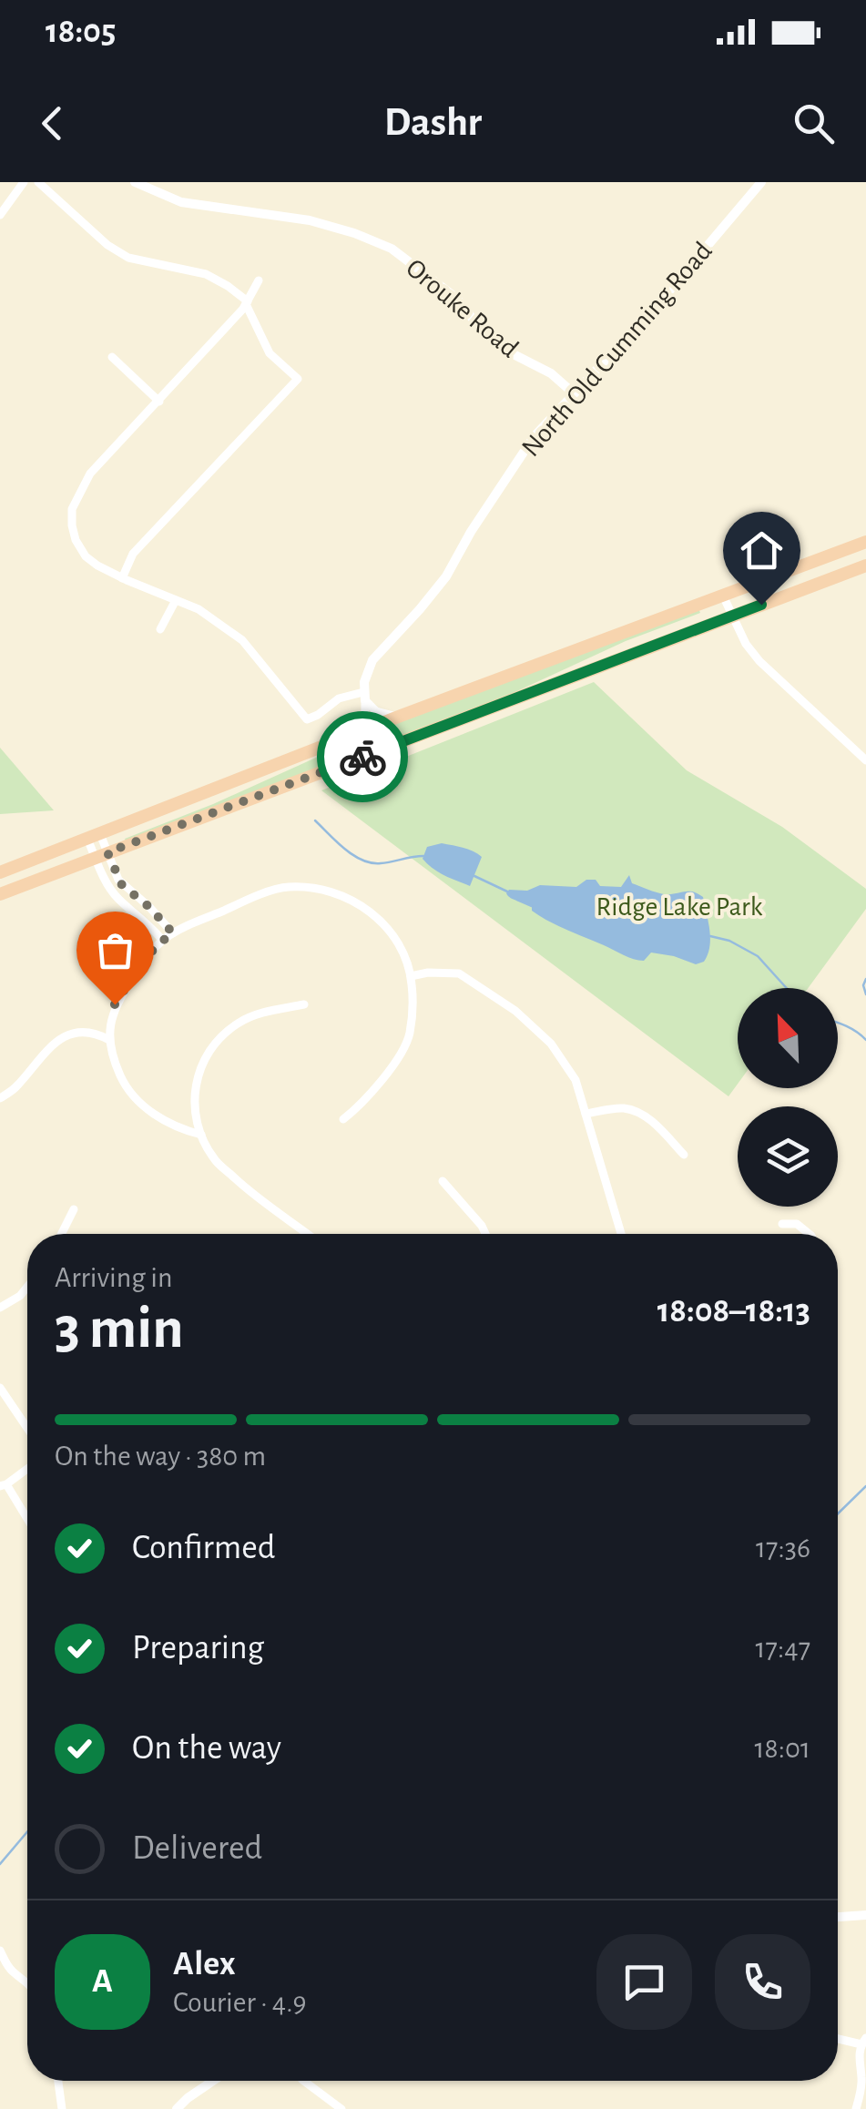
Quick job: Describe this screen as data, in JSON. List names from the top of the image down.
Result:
{
  "streets": {
    "street": ["Orouke Road", "North Old Cumming Road"]
  },
  "crossings": [
    ["Orouke Road", "North Old Cumming Road"]
  ],
  "parks": ["Ridge Lake Park"],
  "north": "top left",
  "page": {
    "status": "18:05",
    "header": "Dashr",
    "heading": ["3 min", "Arriving in", "18:08–18:13"],
    "panel": ["Alex", "Courier · 4.9"],
    "bar": "On the way · 380 m",
    "list": [
      ["Confirmed", "17:36"],
      ["Preparing", "17:47"],
      ["On the way", "18:01"],
      "Delivered"
    ],
    "round": "A"
  }
}
